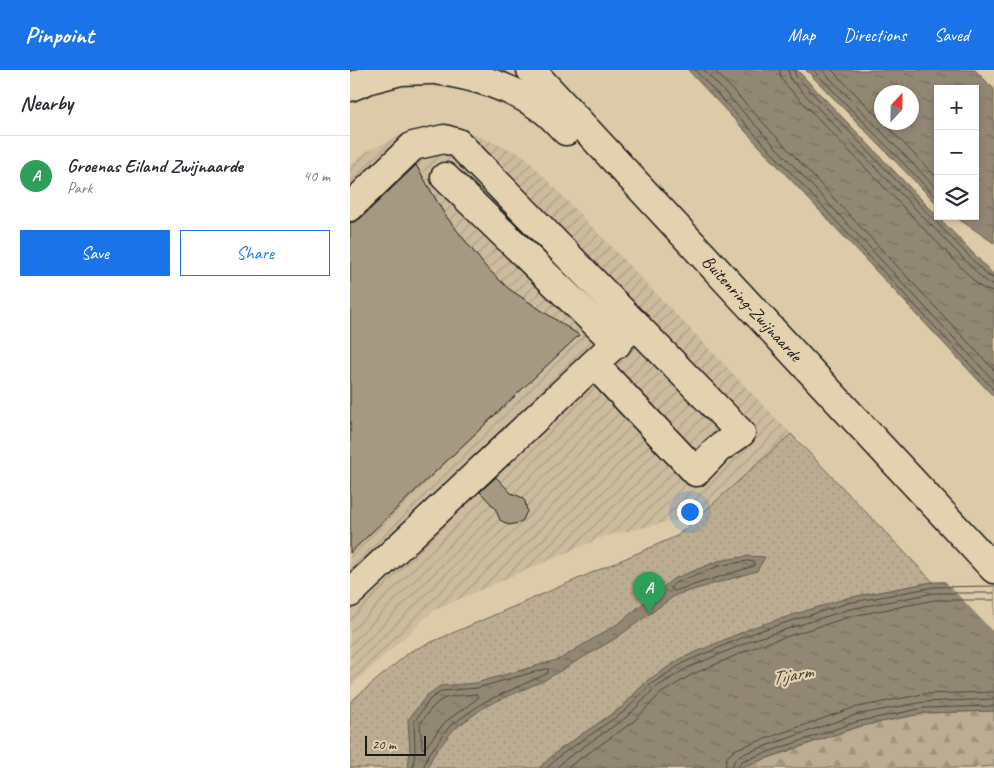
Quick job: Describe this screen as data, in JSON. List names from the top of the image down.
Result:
{
  "streets": {
    "main road": ["Buitenring-Zwijnaarde"]
  },
  "water": ["Tijarm"],
  "scale_bar": "20 m",
  "north": "top",
  "page": {
    "header": "Pinpoint",
    "nav": ["Map", "Directions", "Saved"],
    "heading": "Nearby",
    "map_buttons": ["+", "−"],
    "list": [
      {
        "mark": "A",
        "name": "Groenas Eiland Zwijnaarde",
        "note": "Park",
        "value": "40 m"
      }
    ],
    "buttons": ["Save", "Share"],
    "pins": "A",
    "scale": "20 m"
  }
}
